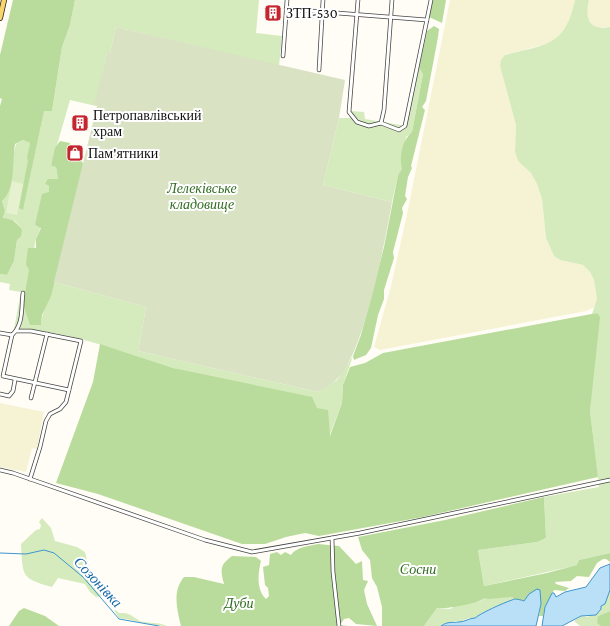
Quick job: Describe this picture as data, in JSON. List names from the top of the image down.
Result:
{
  "water": ["Созонівка"],
  "parks": ["Лелеківське кладовище", "Сосни", "Дуби"],
  "places": {
    "building": ["ЗТП-530", "Петропавлівський храм"],
    "shop": ["Пам'ятники"]
  }
}
